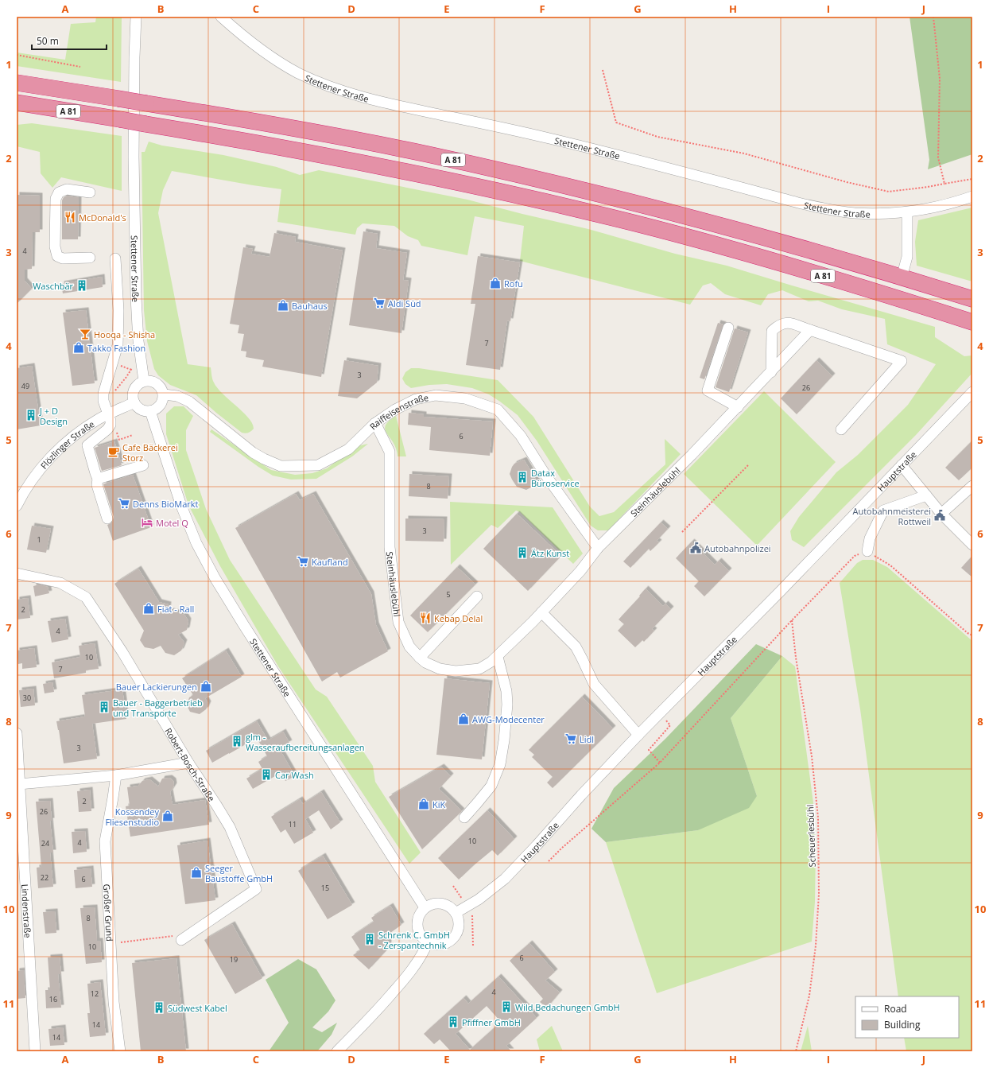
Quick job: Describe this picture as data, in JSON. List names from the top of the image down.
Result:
{
  "streets": {
    "highway": ["A 81"],
    "street": [
      "Stettener Straße",
      "Raiffeisenstraße",
      "Flözlinger Straße",
      "Hauptstraße",
      "Steinhäuslebühl",
      "Robert-Bosch-Straße",
      "Lindenstraße",
      "Großer Grund"
    ],
    "path": ["Scheuerlesbühl"]
  },
  "crossings": [
    ["Stettener Straße", "Raiffeisenstraße"],
    ["Stettener Straße", "Flözlinger Straße"],
    ["Stettener Straße", "Hauptstraße"],
    ["Raiffeisenstraße", "Flözlinger Straße"],
    ["Raiffeisenstraße", "Steinhäuslebühl"]
  ],
  "places": {
    "restaurant": ["McDonald's", "Kebap Delal"],
    "shop": [
      "Rofu",
      "Bauhaus",
      "Takko Fashion",
      "Fiat - Rall",
      "Bauer Lackierungen",
      "AWG-Modecenter",
      "KiK",
      "Kossendey Fliesenstudio",
      "Seeger Baustoffe GmbH"
    ],
    "building": [
      "Waschbär",
      "J + D Design",
      "Datax Büroservice",
      "Ätz Kunst",
      "Bauer - Baggerbetrieb und Transporte",
      "glm - Wasseraufbereitungsanlagen",
      "Car Wash",
      "Schrenk C. GmbH - Zerspantechnik",
      "Wild Bedachungen GmbH",
      "Südwest Kabel",
      "Pfiffner GmbH"
    ],
    "supermarket": [
      "Aldi Süd",
      "Denns BioMarkt",
      "Kaufland",
      "Lidl"
    ],
    "bar": ["Hooqa - Shisha"],
    "cafe": ["Cafe Bäckerei Storz"],
    "public building": ["Autobahnmeisterei Rottweil", "Autobahnpolizei"],
    "hotel": ["Motel Q"]
  },
  "house_numbers": [
    "4",
    "7",
    "3",
    "49",
    "26",
    "6",
    "8",
    "3",
    "1",
    "5",
    "2",
    "4",
    "10",
    "7",
    "30",
    "3",
    "2",
    "26",
    "11",
    "10",
    "4",
    "24",
    "22",
    "6",
    "15",
    "8",
    "10",
    "6",
    "19",
    "4",
    "12",
    "16",
    "14",
    "14"
  ],
  "legend": ["Road", "Building"],
  "scale_bar": "50 m",
  "grid": {
    "columns": [
      "A",
      "B",
      "C",
      "D",
      "E",
      "F",
      "G",
      "H",
      "I",
      "J"
    ],
    "rows": [
      "1",
      "2",
      "3",
      "4",
      "5",
      "6",
      "7",
      "8",
      "9",
      "10",
      "11"
    ]
  }
}
